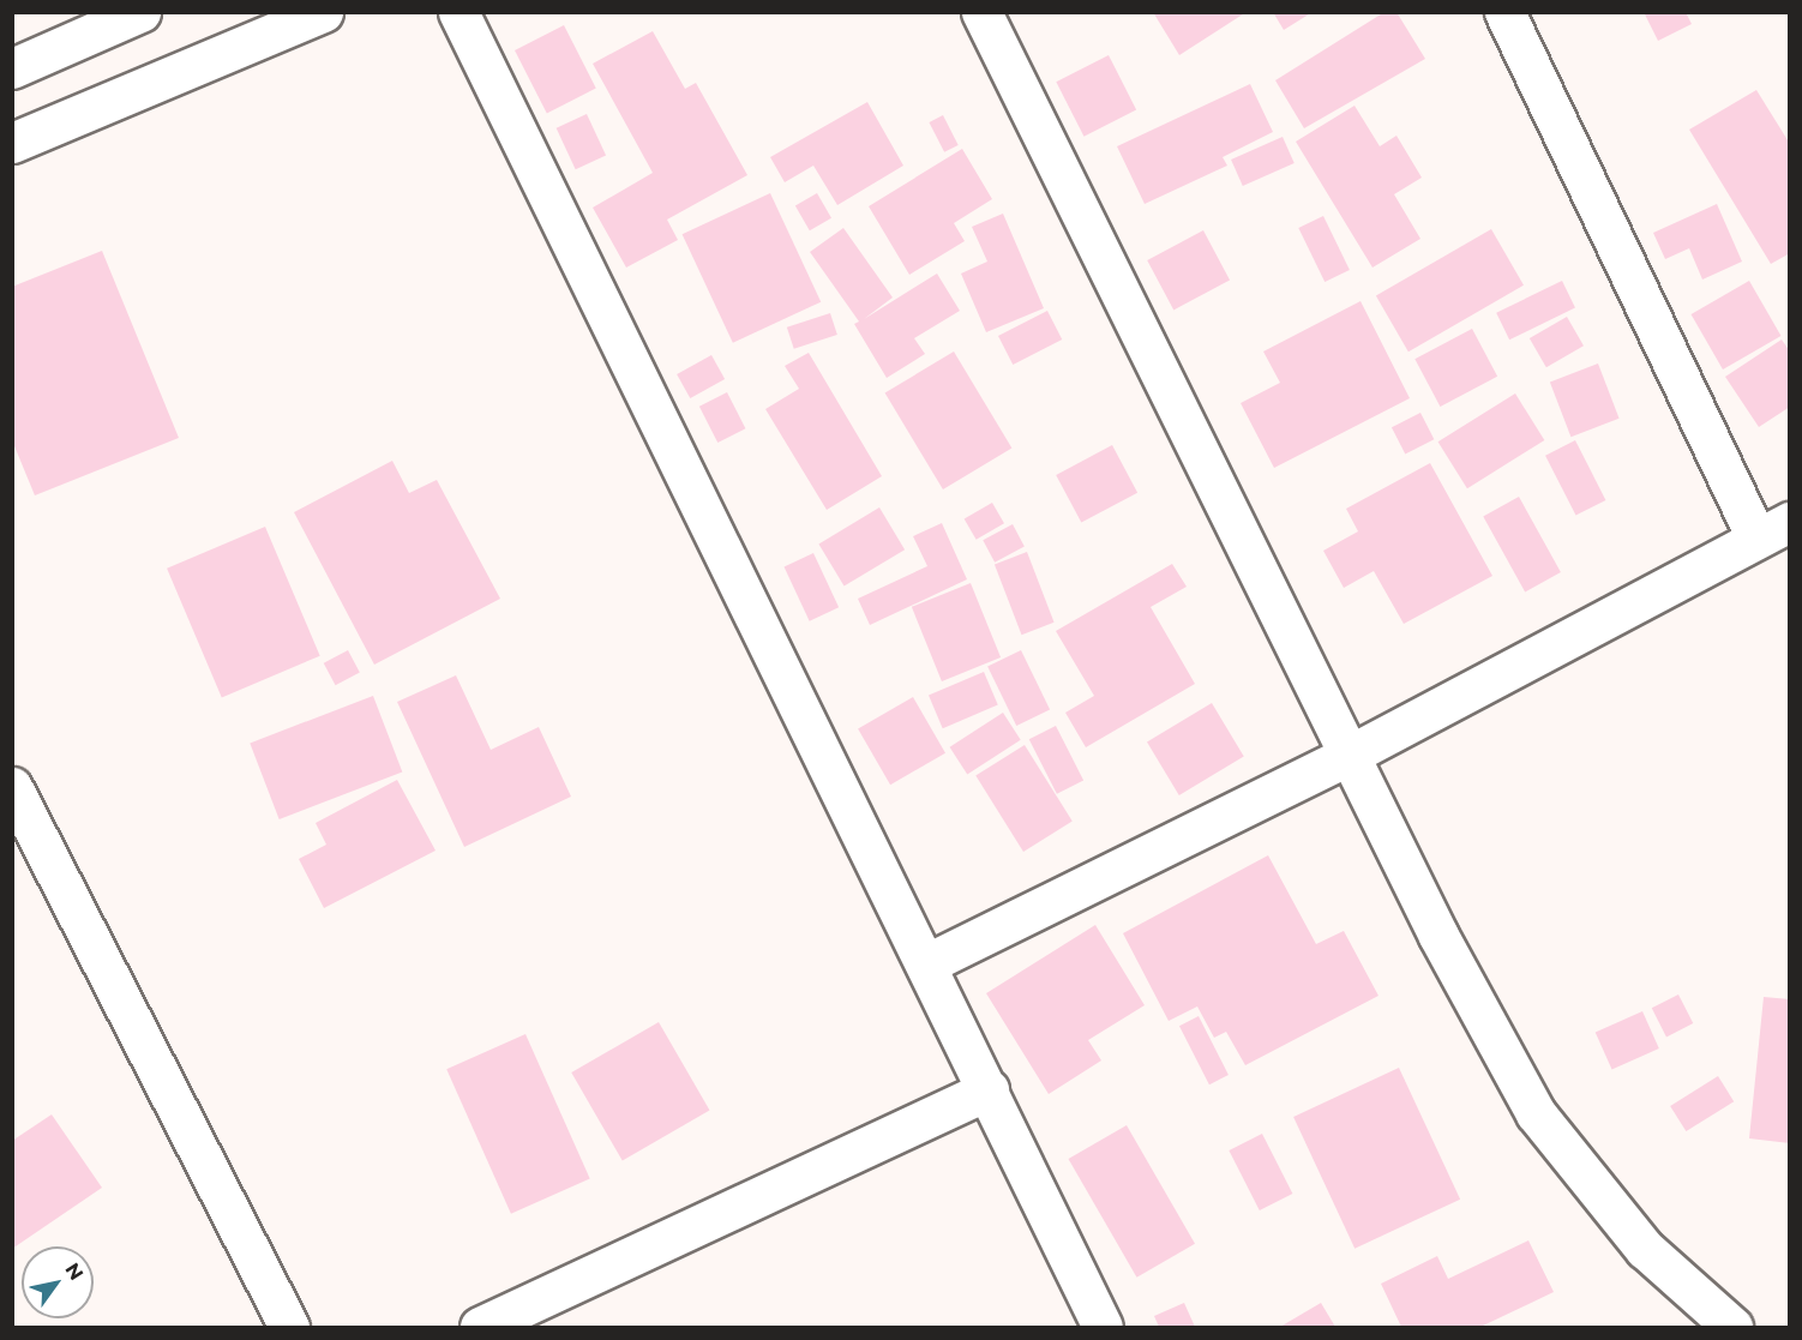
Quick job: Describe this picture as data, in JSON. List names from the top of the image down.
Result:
{
  "north": "top right"
}
